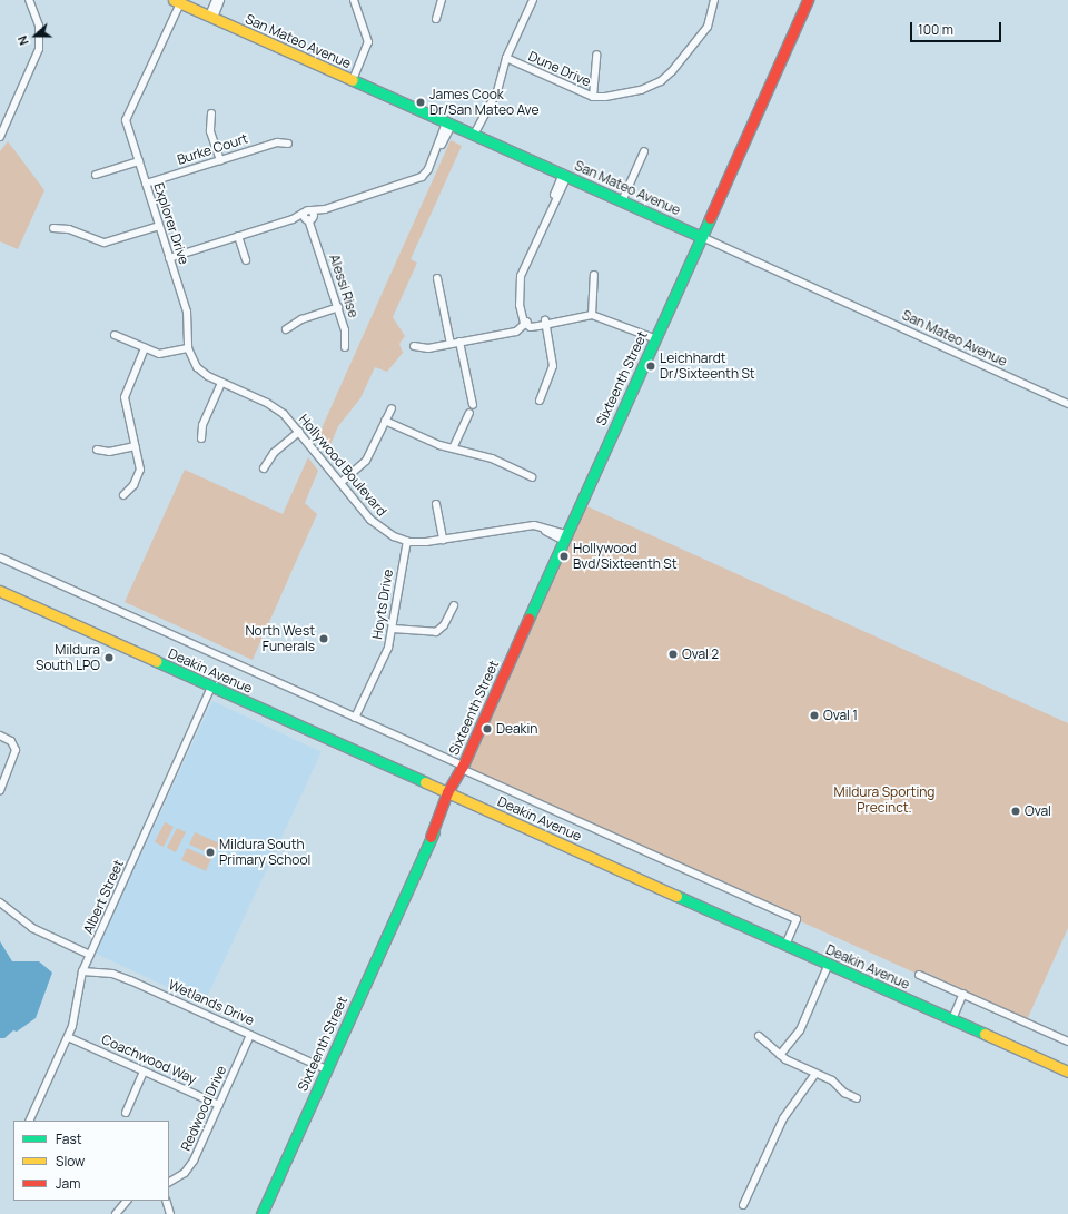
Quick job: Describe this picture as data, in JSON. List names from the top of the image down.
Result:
{
  "streets": {
    "main road": ["San Mateo Avenue", "Sixteenth Street", "Deakin Avenue"],
    "street": [
      "Dune Drive",
      "Burke Court",
      "Explorer Drive",
      "Alessi Rise",
      "Hollywood Boulevard",
      "Hoyts Drive",
      "Albert Street",
      "Wetlands Drive",
      "Coachwood Way",
      "Redwood Drive"
    ]
  },
  "crossings": [
    ["San Mateo Avenue", "Explorer Drive"],
    ["San Mateo Avenue", "Sixteenth Street"],
    ["Burke Court", "Explorer Drive"],
    ["Explorer Drive", "Hollywood Boulevard"],
    ["Sixteenth Street", "Hollywood Boulevard"],
    ["Sixteenth Street", "Deakin Avenue"],
    ["Sixteenth Street", "Wetlands Drive"],
    ["Hollywood Boulevard", "Hoyts Drive"],
    ["Hoyts Drive", "Deakin Avenue"],
    ["Deakin Avenue", "Albert Street"],
    ["Albert Street", "Wetlands Drive"],
    ["Albert Street", "Coachwood Way"],
    ["Wetlands Drive", "Redwood Drive"],
    ["Coachwood Way", "Redwood Drive"]
  ],
  "parks": ["Mildura Sporting Precinct."],
  "places": [
    "James Cook Dr/San Mateo Ave",
    "Leichhardt Dr/Sixteenth St",
    "Hollywood Bvd/Sixteenth St",
    "North West Funerals",
    "Oval 2",
    "Mildura South LPO",
    "Oval 1",
    "Deakin",
    "Oval",
    "Mildura South Primary School"
  ],
  "legend": ["Fast", "Slow", "Jam"],
  "scale_bar": "100 m",
  "north": "left"
}
